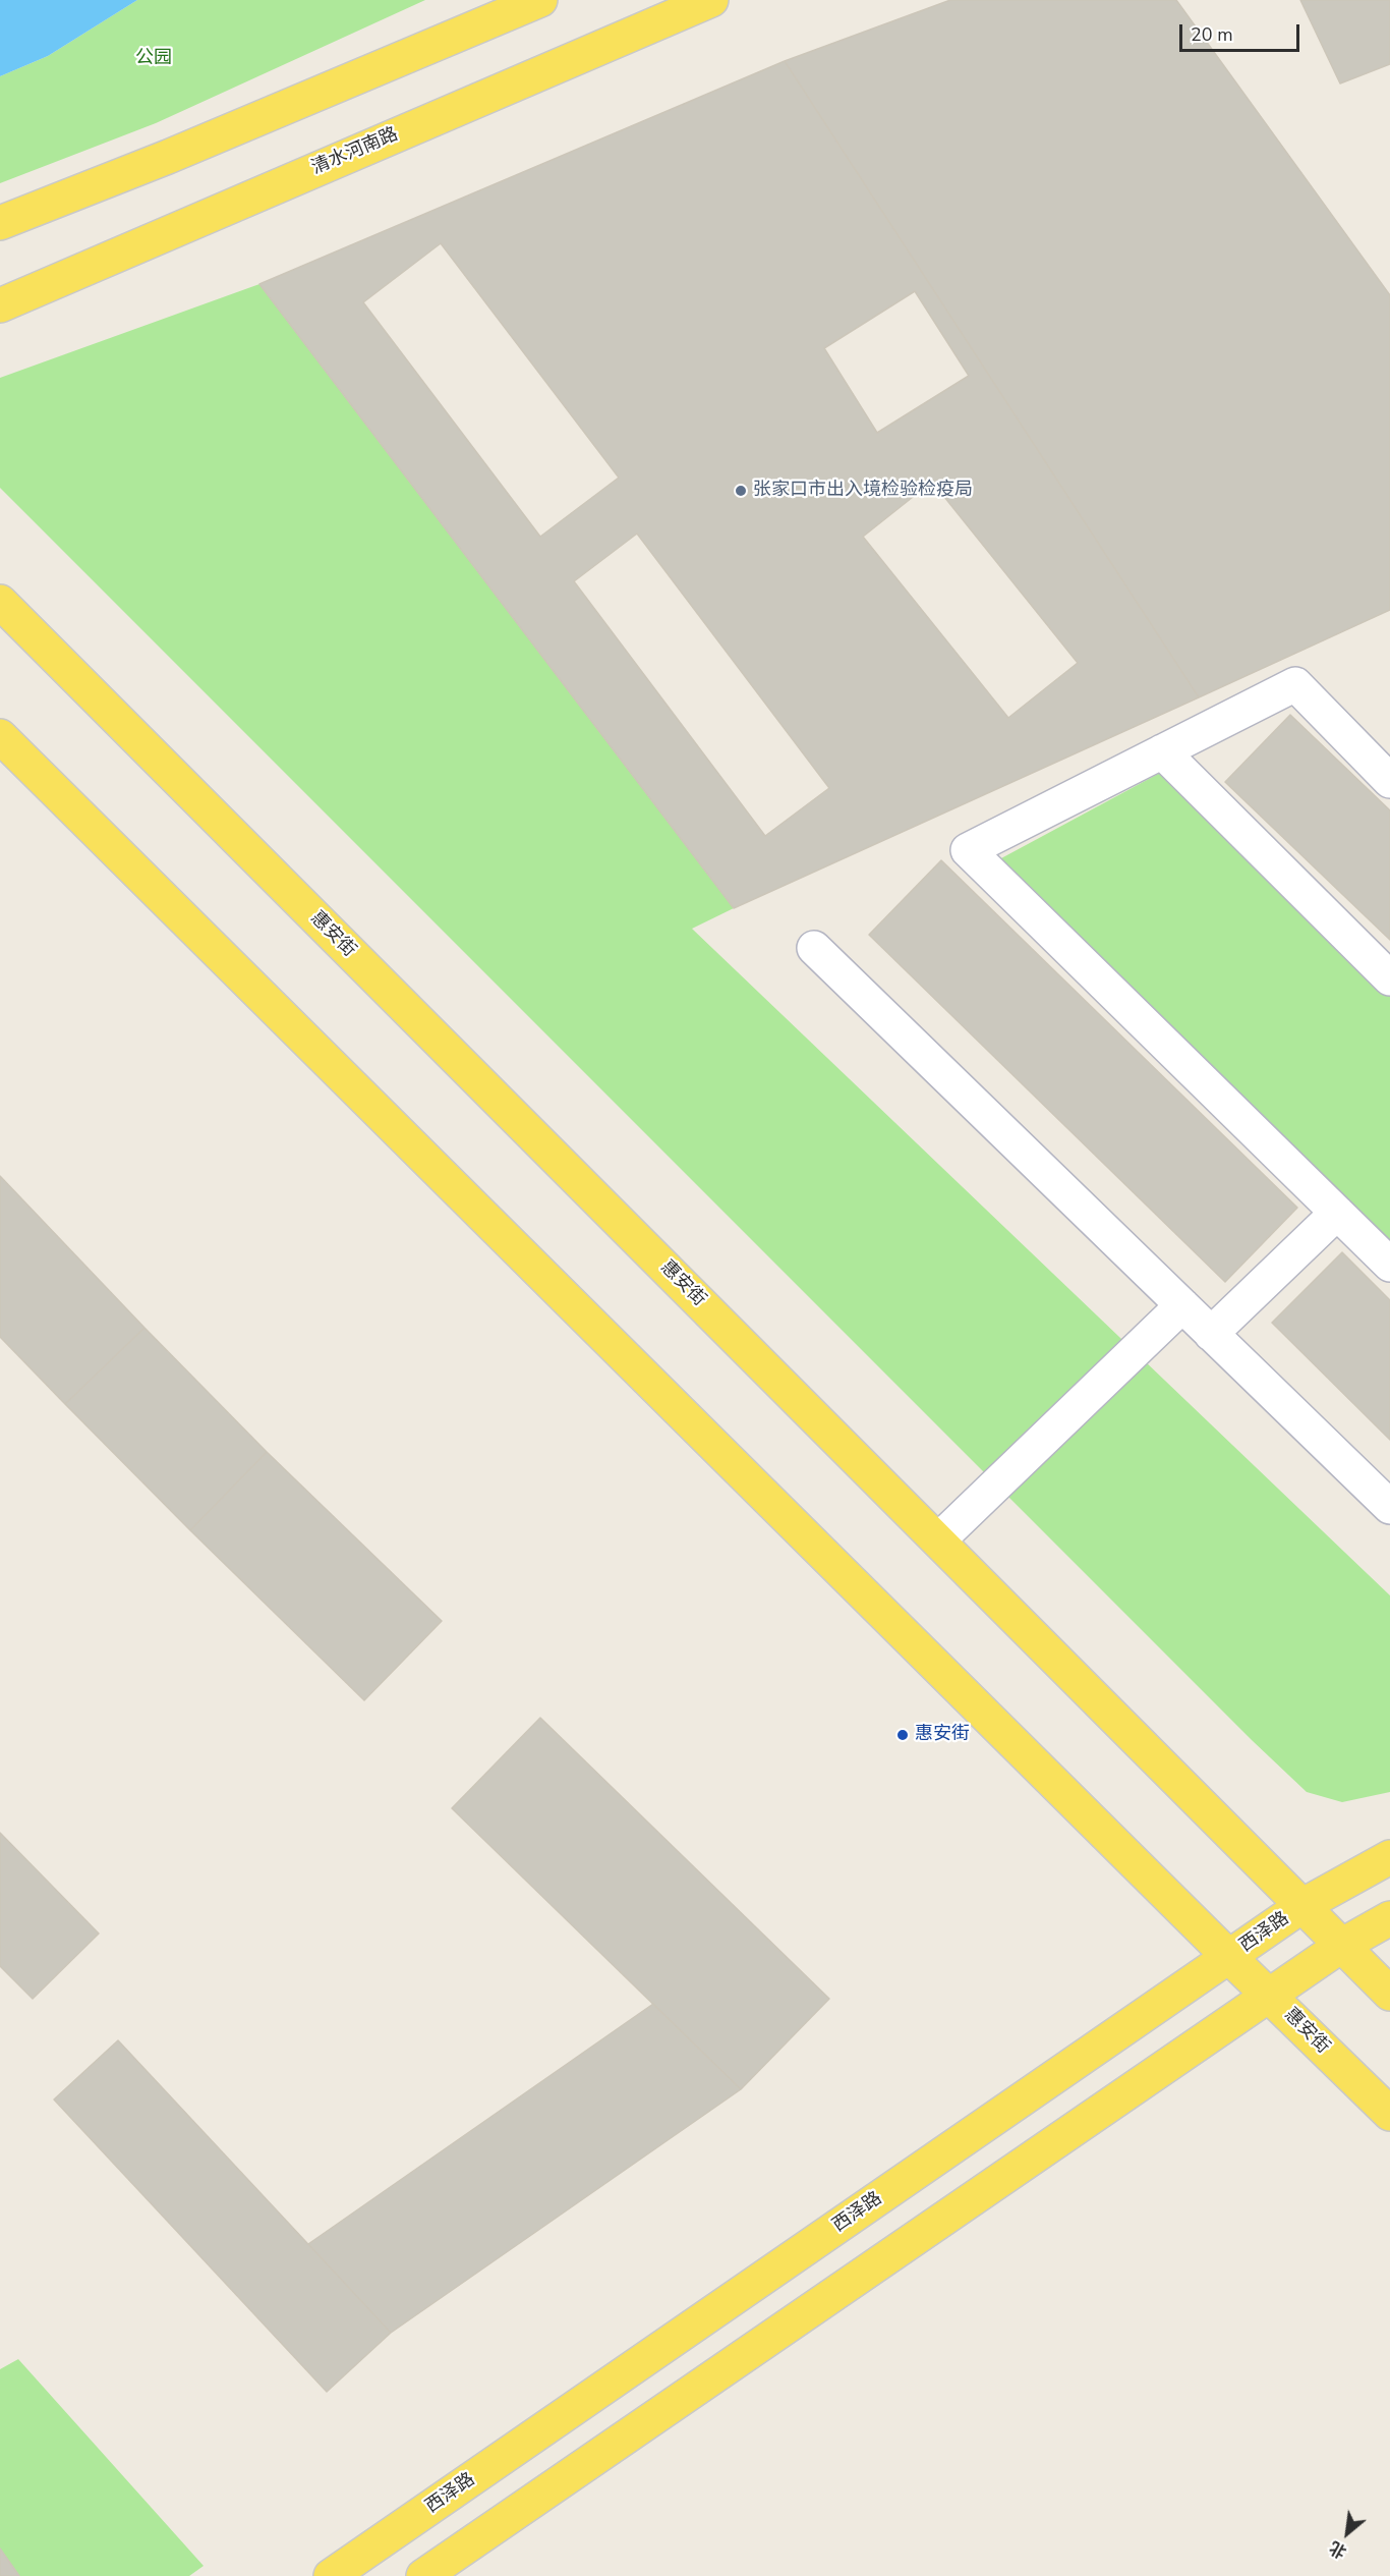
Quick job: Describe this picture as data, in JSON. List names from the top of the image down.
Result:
{
  "streets": {
    "main road": ["清水河南路", "惠安街", "西泽路"]
  },
  "crossings": [
    ["惠安街", "西泽路"]
  ],
  "parks": ["公园"],
  "places": ["张家口市出入境检验检疫局", "惠安街"],
  "scale_bar": "20 m",
  "north": "bottom left"
}
